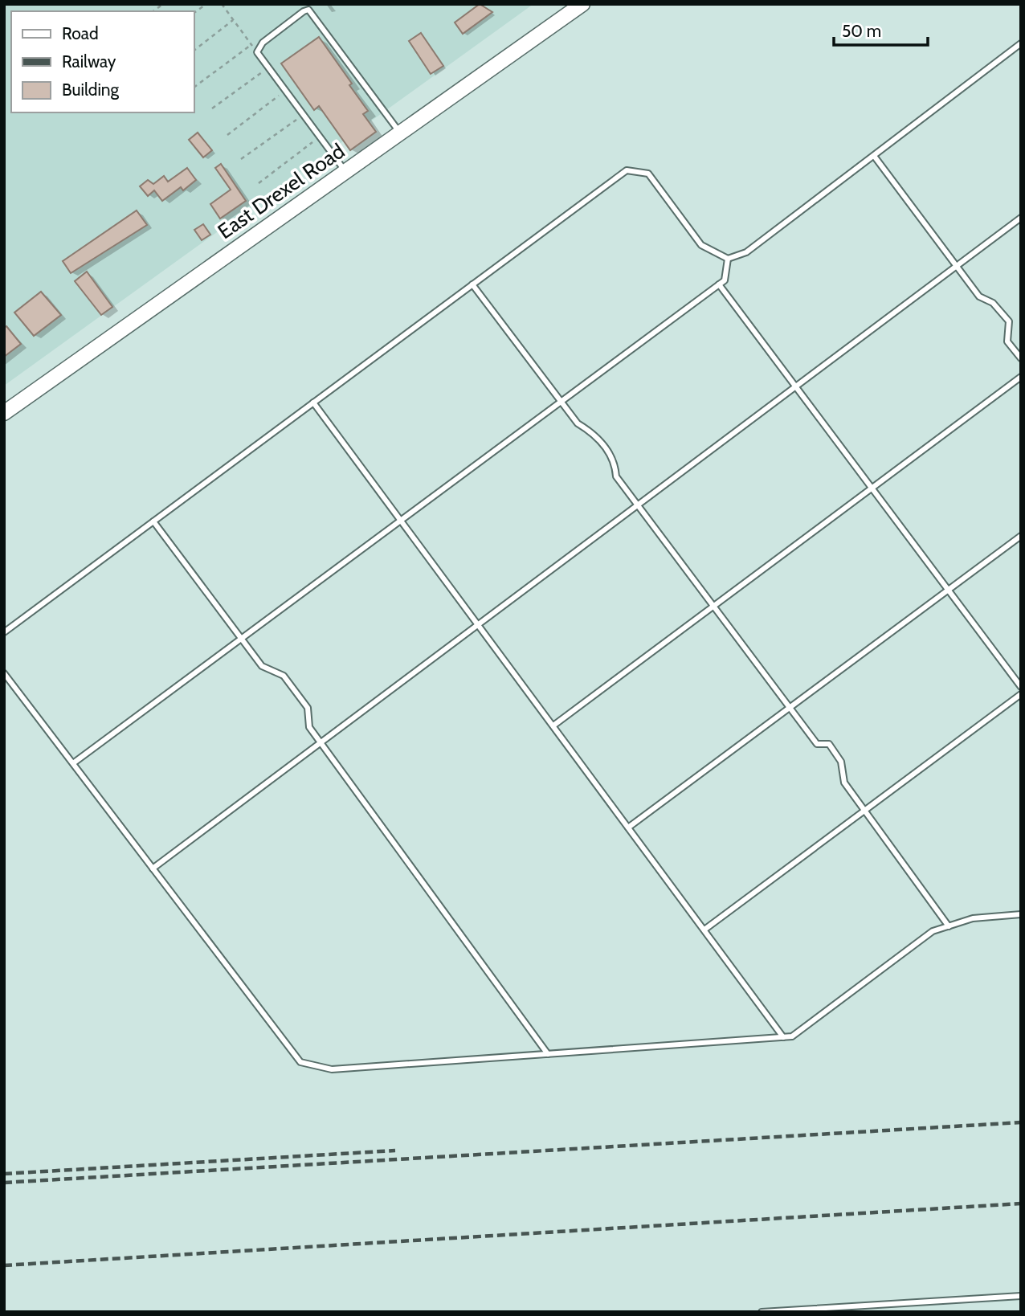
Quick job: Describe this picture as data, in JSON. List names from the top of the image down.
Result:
{
  "streets": {
    "street": ["East Drexel Road"]
  },
  "legend": ["Road", "Railway", "Building"],
  "scale_bar": "50 m"
}
